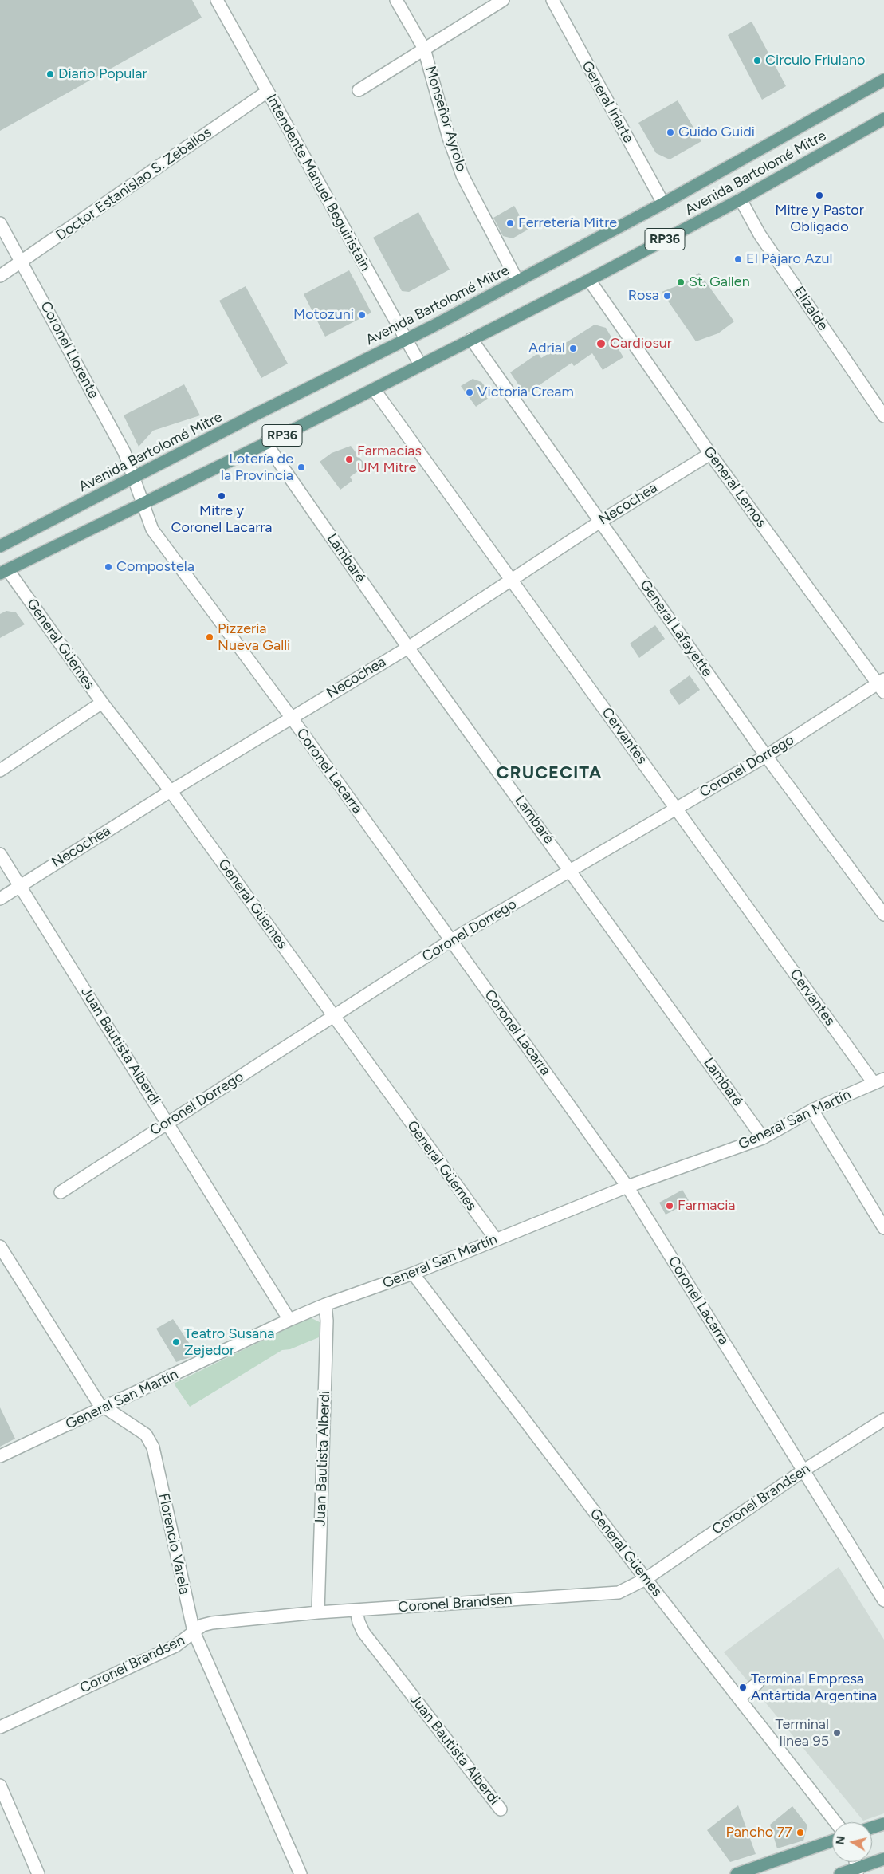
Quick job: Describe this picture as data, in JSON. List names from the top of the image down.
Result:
{
  "streets": {
    "main road": ["Avenida Bartolomé Mitre", "RP36"],
    "street": [
      "General Iriarte",
      "Monseñor Ayrolo",
      "Intendente Manuel Beguiristain",
      "Doctor Estanislao S. Zeballos",
      "Elizalde",
      "Coronel Llorente",
      "General Lemos",
      "Necochea",
      "Lambaré",
      "General Lafayette",
      "General Güemes",
      "Cervantes",
      "Coronel Dorrego",
      "Coronel Lacarra",
      "Juan Bautista Alberdi",
      "General San Martín",
      "Coronel Brandsen",
      "Florencio Varela"
    ]
  },
  "crossings": [
    ["General Iriarte", "Avenida Bartolomé Mitre"],
    ["Monseñor Ayrolo", "Avenida Bartolomé Mitre"],
    ["Avenida Bartolomé Mitre", "Intendente Manuel Beguiristain"],
    ["Avenida Bartolomé Mitre", "Elizalde"],
    ["Avenida Bartolomé Mitre", "Coronel Llorente"],
    ["Avenida Bartolomé Mitre", "General Lemos"],
    ["Avenida Bartolomé Mitre", "Lambaré"],
    ["Avenida Bartolomé Mitre", "General Lafayette"],
    ["Avenida Bartolomé Mitre", "General Güemes"],
    ["Avenida Bartolomé Mitre", "Cervantes"],
    ["Avenida Bartolomé Mitre", "Coronel Lacarra"],
    ["Intendente Manuel Beguiristain", "Doctor Estanislao S. Zeballos"],
    ["Doctor Estanislao S. Zeballos", "Coronel Llorente"],
    ["Coronel Llorente", "Coronel Lacarra"],
    ["General Lemos", "Necochea"],
    ["General Lemos", "Coronel Dorrego"],
    ["Necochea", "Lambaré"],
    ["Necochea", "General Lafayette"],
    ["Necochea", "General Güemes"],
    ["Necochea", "Cervantes"],
    ["Necochea", "Coronel Lacarra"],
    ["Necochea", "Juan Bautista Alberdi"],
    ["Lambaré", "Coronel Dorrego"],
    ["Lambaré", "General San Martín"],
    ["General Lafayette", "Coronel Dorrego"],
    ["General Güemes", "Coronel Dorrego"],
    ["General Güemes", "General San Martín"],
    ["General Güemes", "Coronel Brandsen"],
    ["Cervantes", "Coronel Dorrego"],
    ["Cervantes", "General San Martín"],
    ["Coronel Dorrego", "Coronel Lacarra"],
    ["Coronel Dorrego", "Juan Bautista Alberdi"],
    ["Coronel Lacarra", "General San Martín"],
    ["Coronel Lacarra", "Coronel Brandsen"],
    ["Juan Bautista Alberdi", "General San Martín"],
    ["Juan Bautista Alberdi", "Coronel Brandsen"],
    ["General San Martín", "Florencio Varela"],
    ["Coronel Brandsen", "Florencio Varela"]
  ],
  "districts": ["CRUCECITA"],
  "places": [
    "Circulo Friulano",
    "Diario Popular",
    "Guido Guidi",
    "Mitre y Pastor Obligado",
    "Ferretería Mitre",
    "El Pájaro Azul",
    "St. Gallen",
    "Rosa",
    "Motozuni",
    "Cardiosur",
    "Adrial",
    "Victoria Cream",
    "Farmacias UM Mitre",
    "Lotería de la Provincia",
    "Mitre y Coronel Lacarra",
    "Compostela",
    "Pizzeria Nueva Galli",
    "Farmacia",
    "Teatro Susana Zejedor",
    "Terminal Empresa Antártida Argentina",
    "Terminal linea 95",
    "Pancho 77"
  ],
  "north": "left"
}
